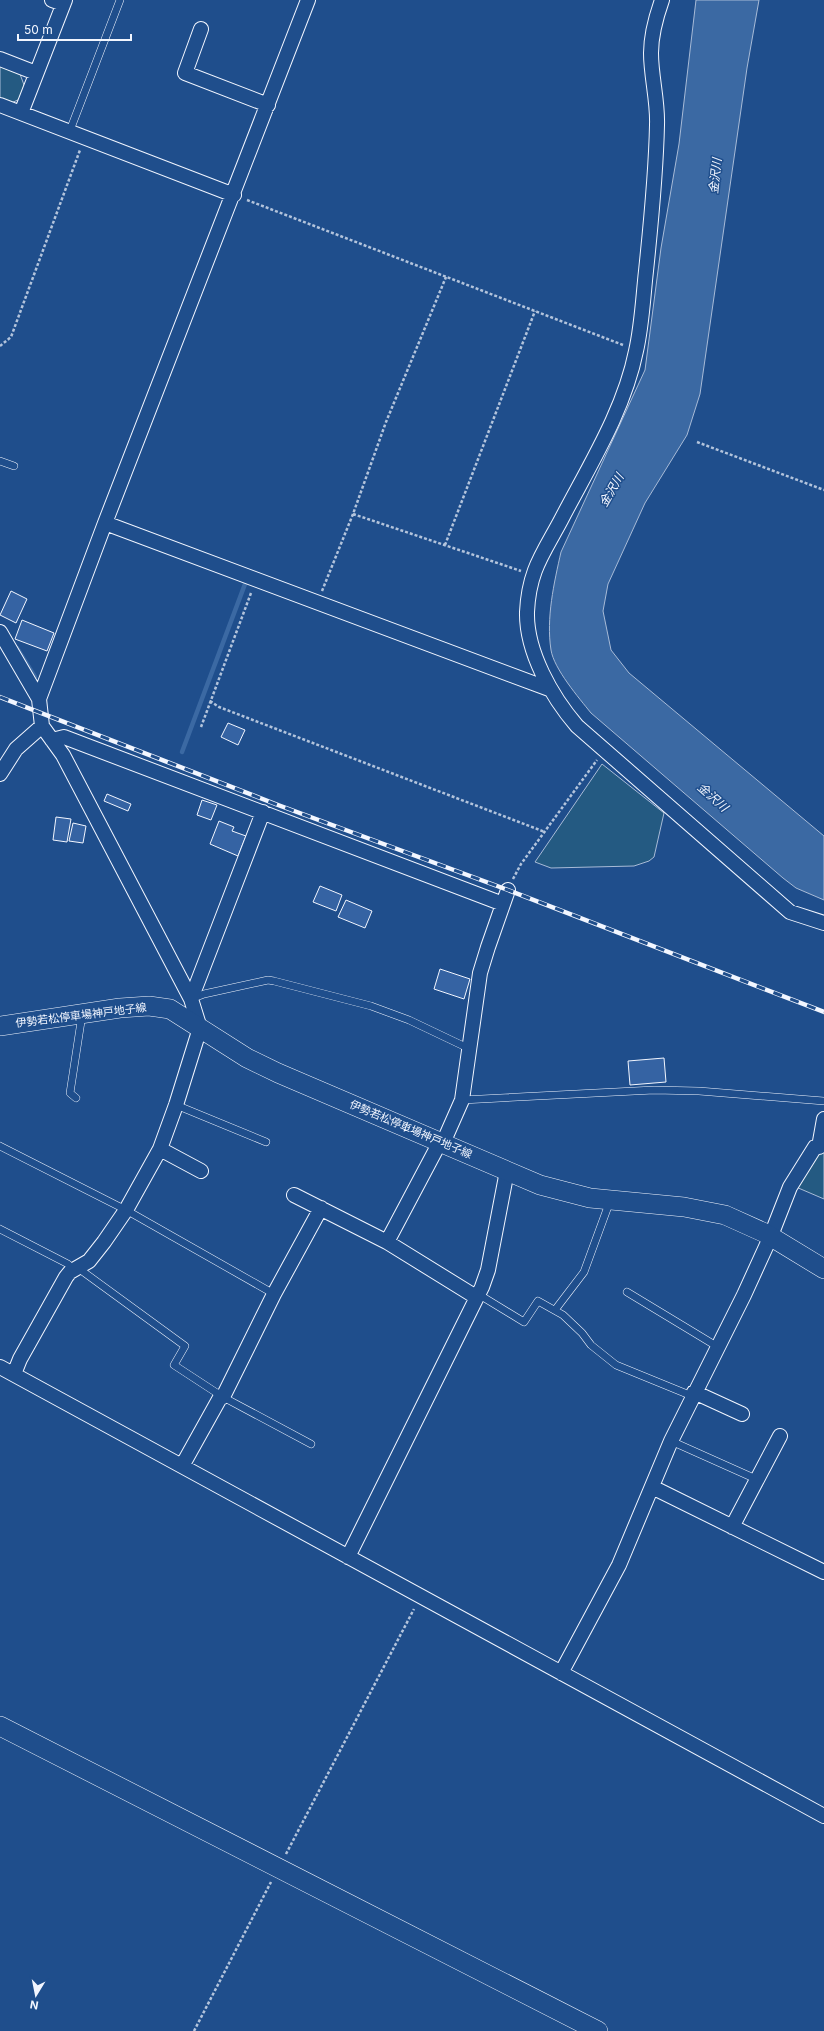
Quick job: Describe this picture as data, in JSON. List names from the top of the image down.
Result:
{
  "streets": {
    "main road": ["伊勢若松停車場神戸地子線"]
  },
  "water": ["金沢川"],
  "scale_bar": "50 m",
  "north": "bottom"
}
